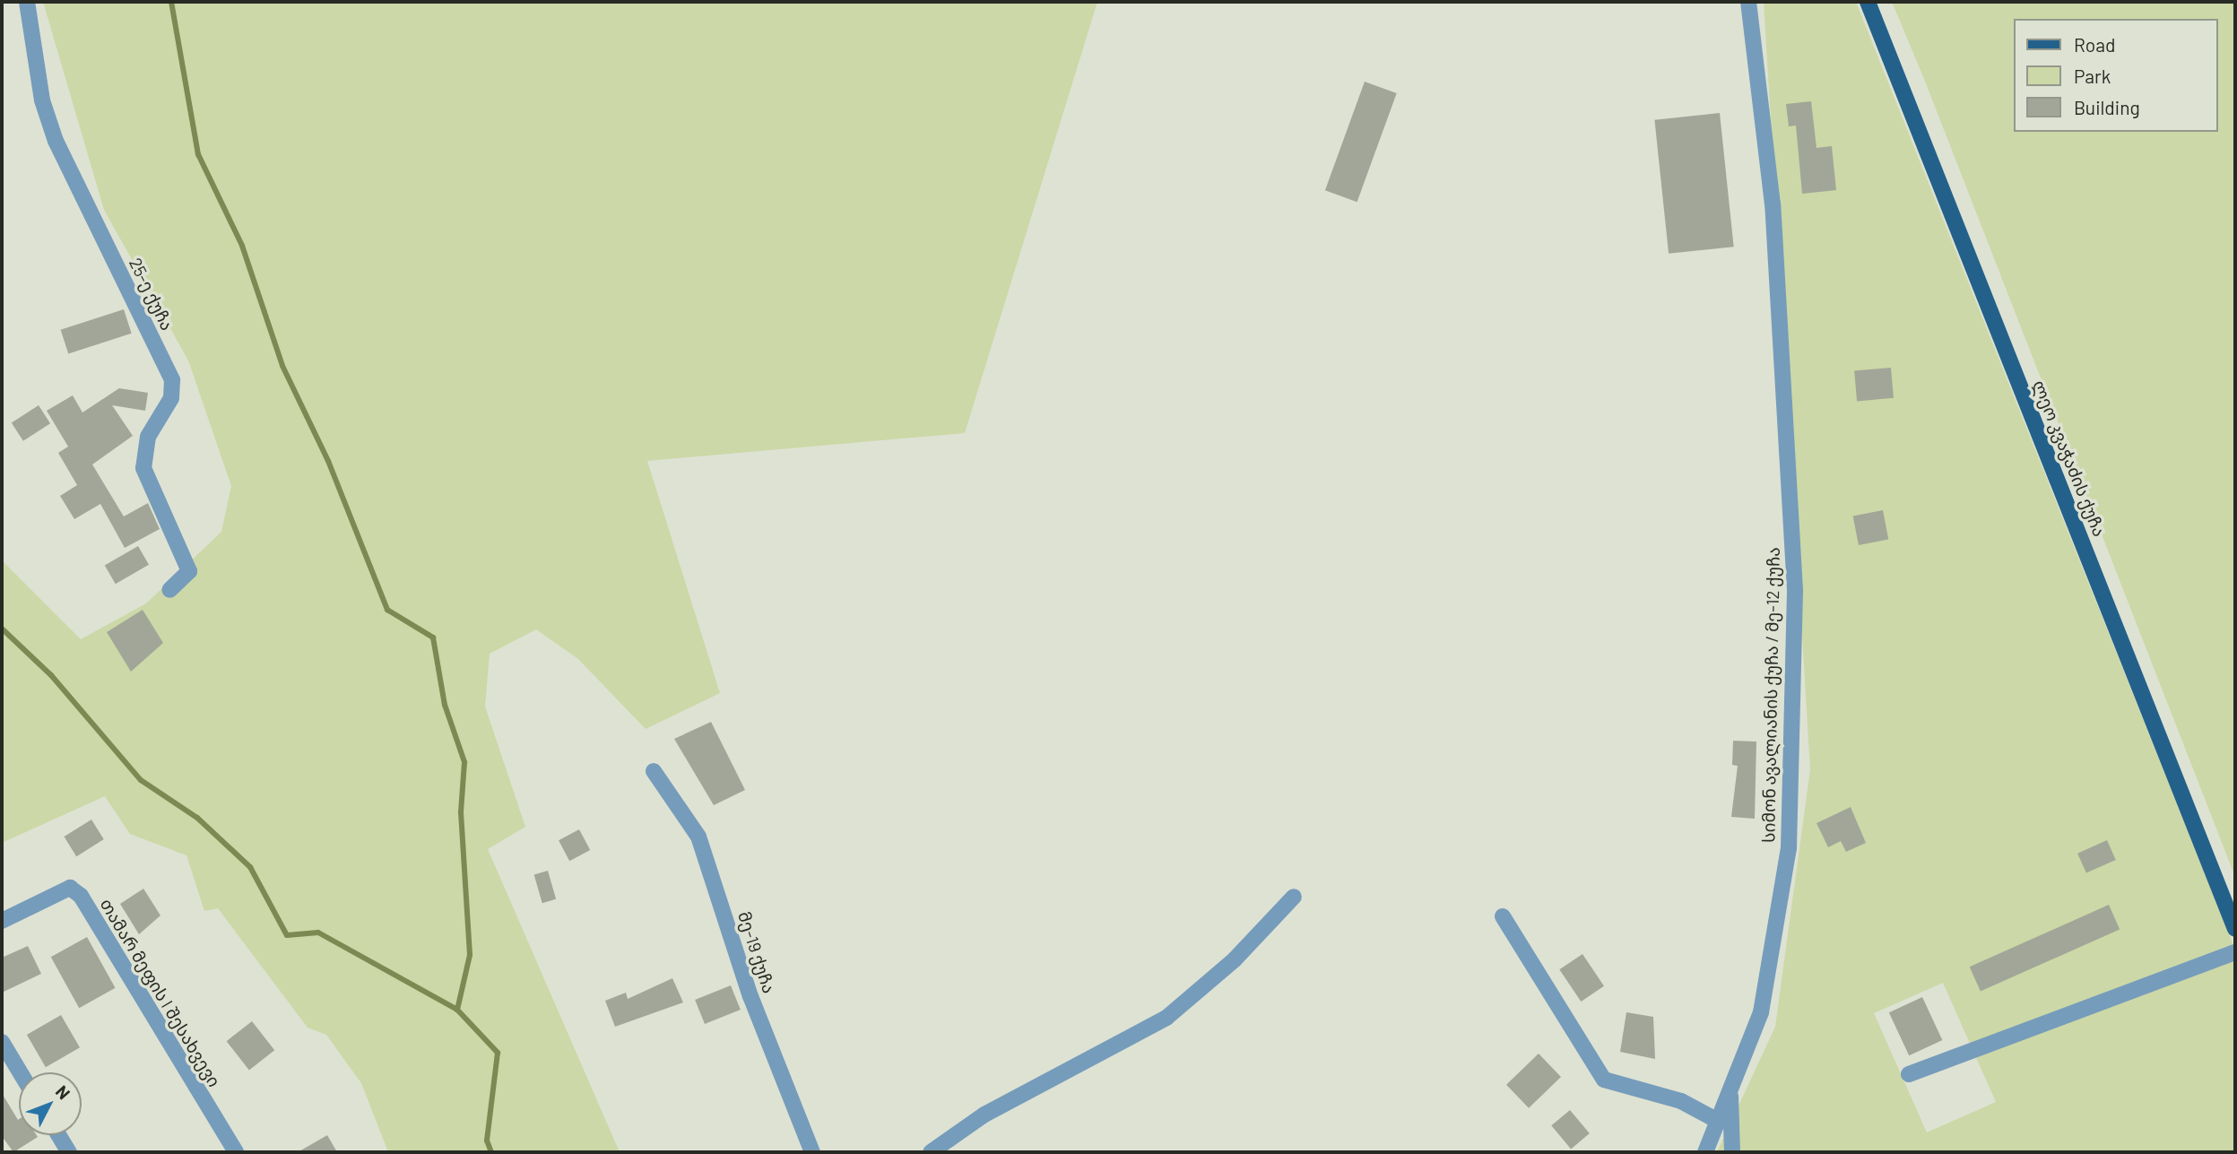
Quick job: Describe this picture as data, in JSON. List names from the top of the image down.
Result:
{
  "streets": {
    "main road": ["ლეო კვაჭაძის ქუჩა"],
    "street": [
      "25-ე ქუჩა",
      "სიმონ ავალიანის ქუჩა / მე-12 ქუჩა",
      "მე-19 ქუჩა",
      "თამარ მეფის I შესახვევი"
    ]
  },
  "legend": ["Road", "Park", "Building"],
  "north": "top right"
}
